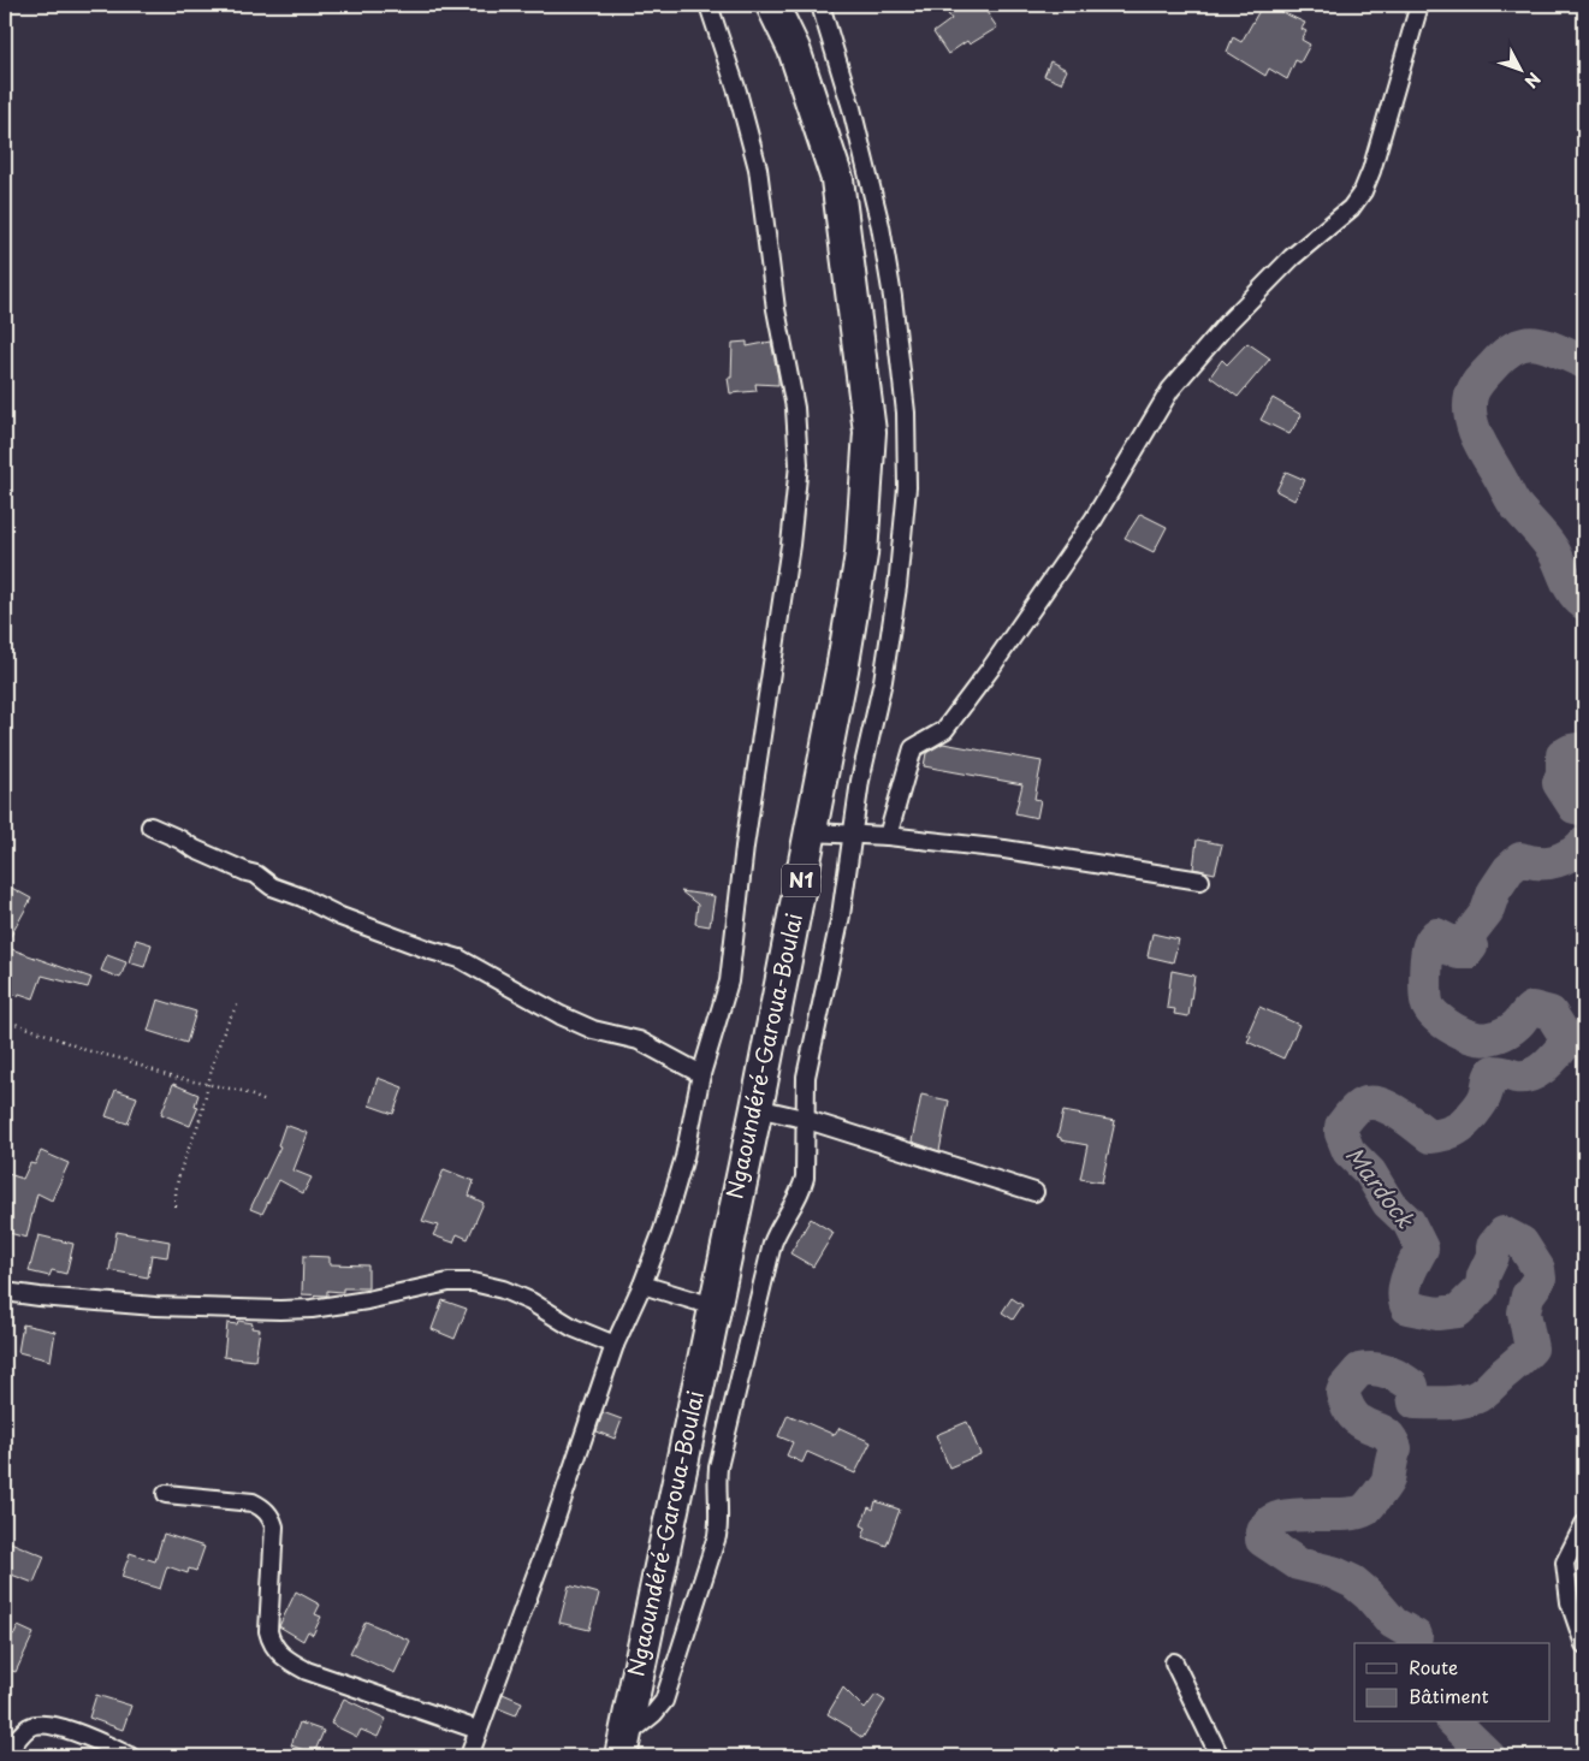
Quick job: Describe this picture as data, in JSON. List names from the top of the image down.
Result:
{
  "streets": {
    "highway": ["N1", "Ngaoundéré-Garoua-Boulai"]
  },
  "water": ["Mardock"],
  "legend": ["Route", "Bâtiment"],
  "north": "bottom right"
}
